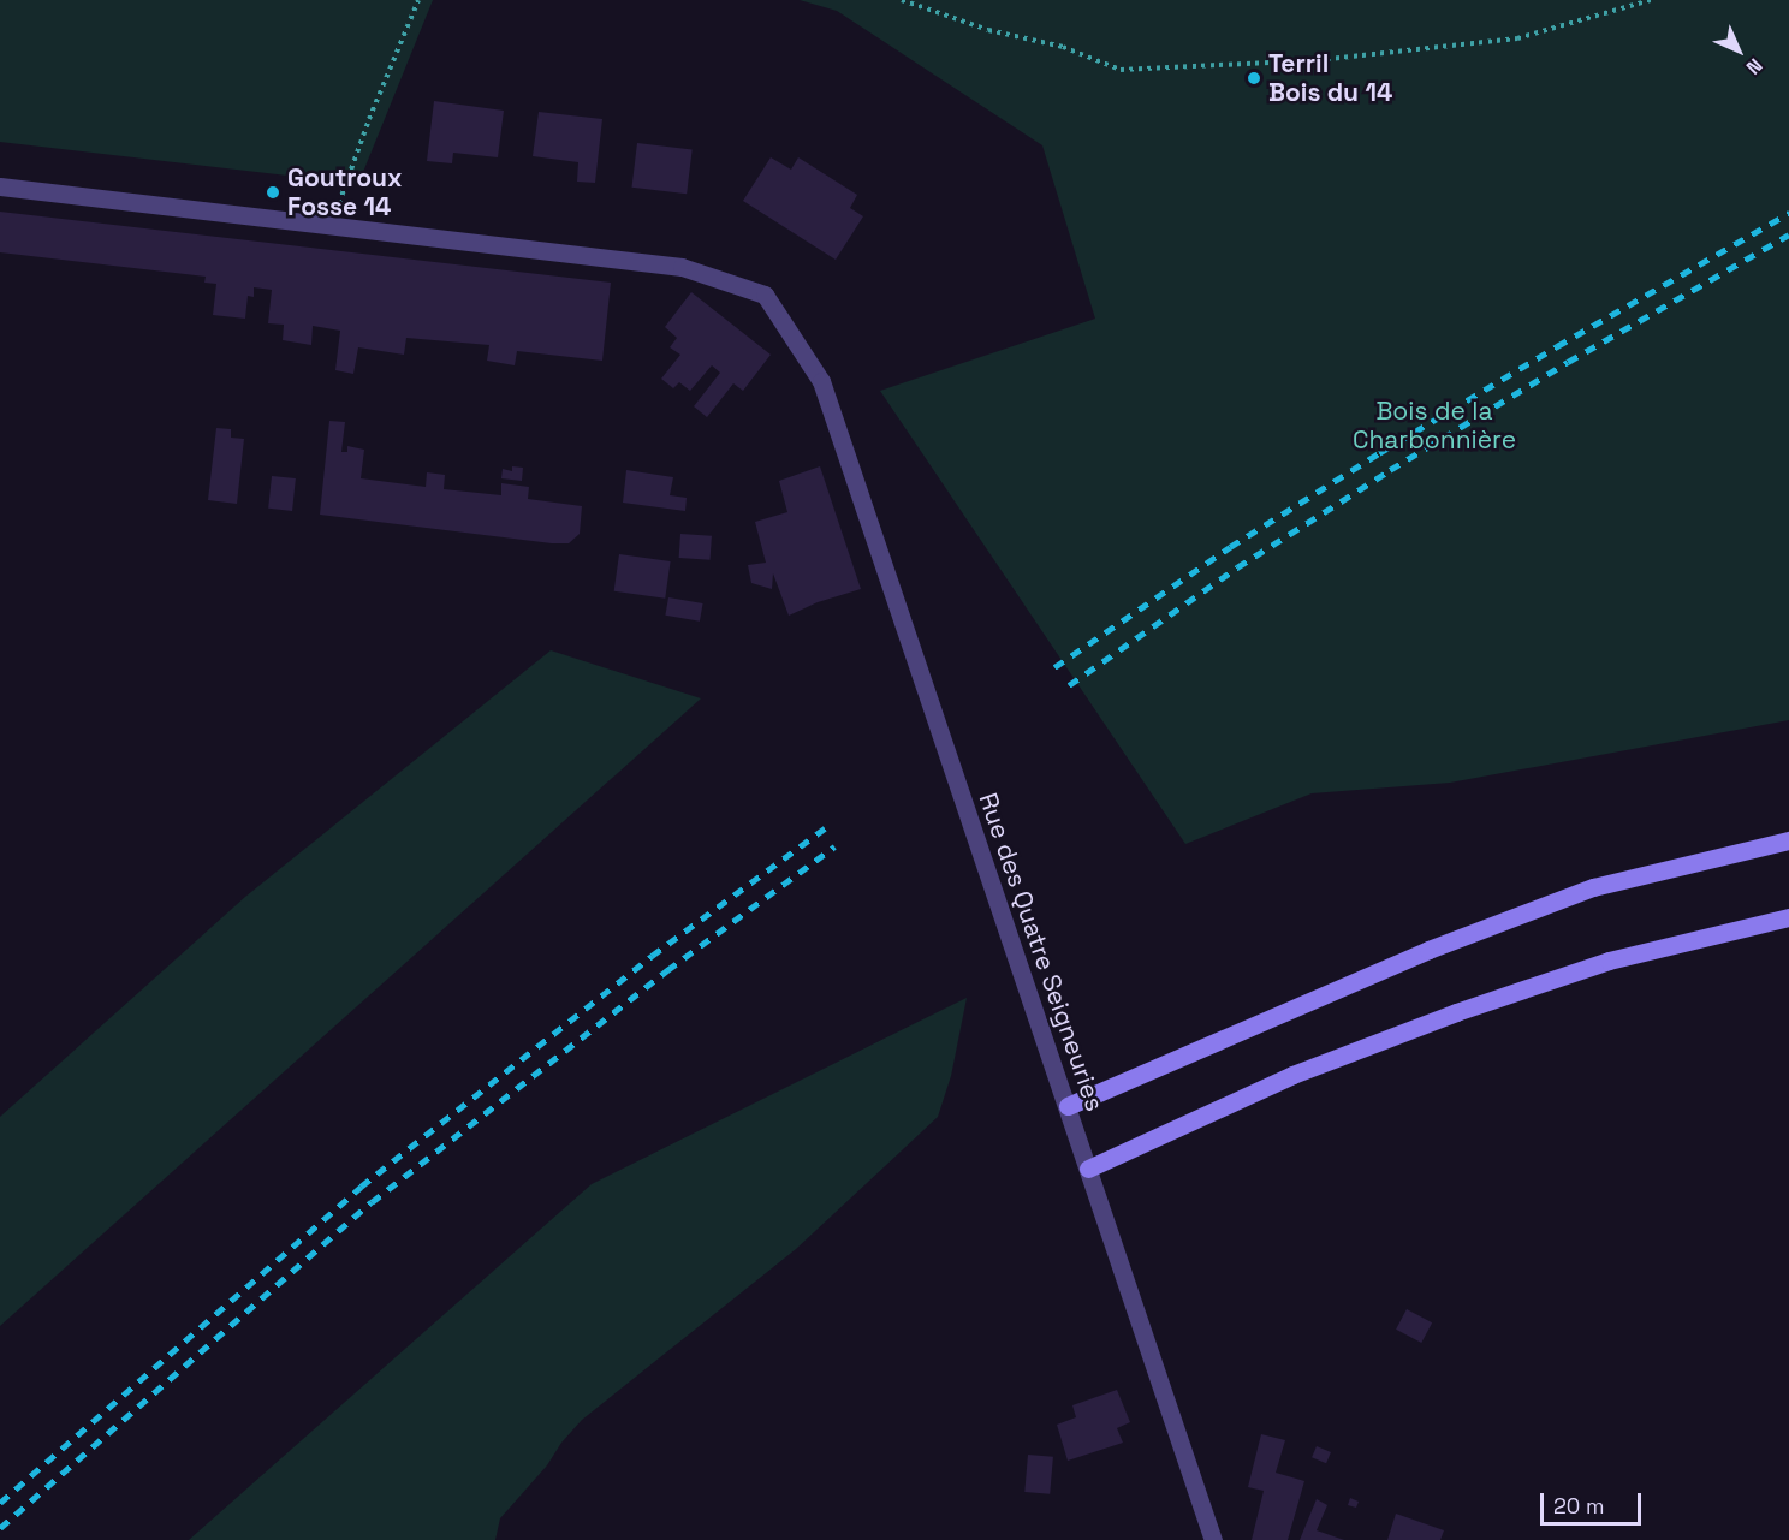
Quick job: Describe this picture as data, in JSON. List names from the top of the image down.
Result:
{
  "streets": {
    "street": ["Rue des Quatre Seigneuries"]
  },
  "parks": ["Bois de la Charbonnière"],
  "places": ["Terril Bois du 14", "Goutroux Fosse 14"],
  "scale_bar": "20 m",
  "north": "bottom right"
}
